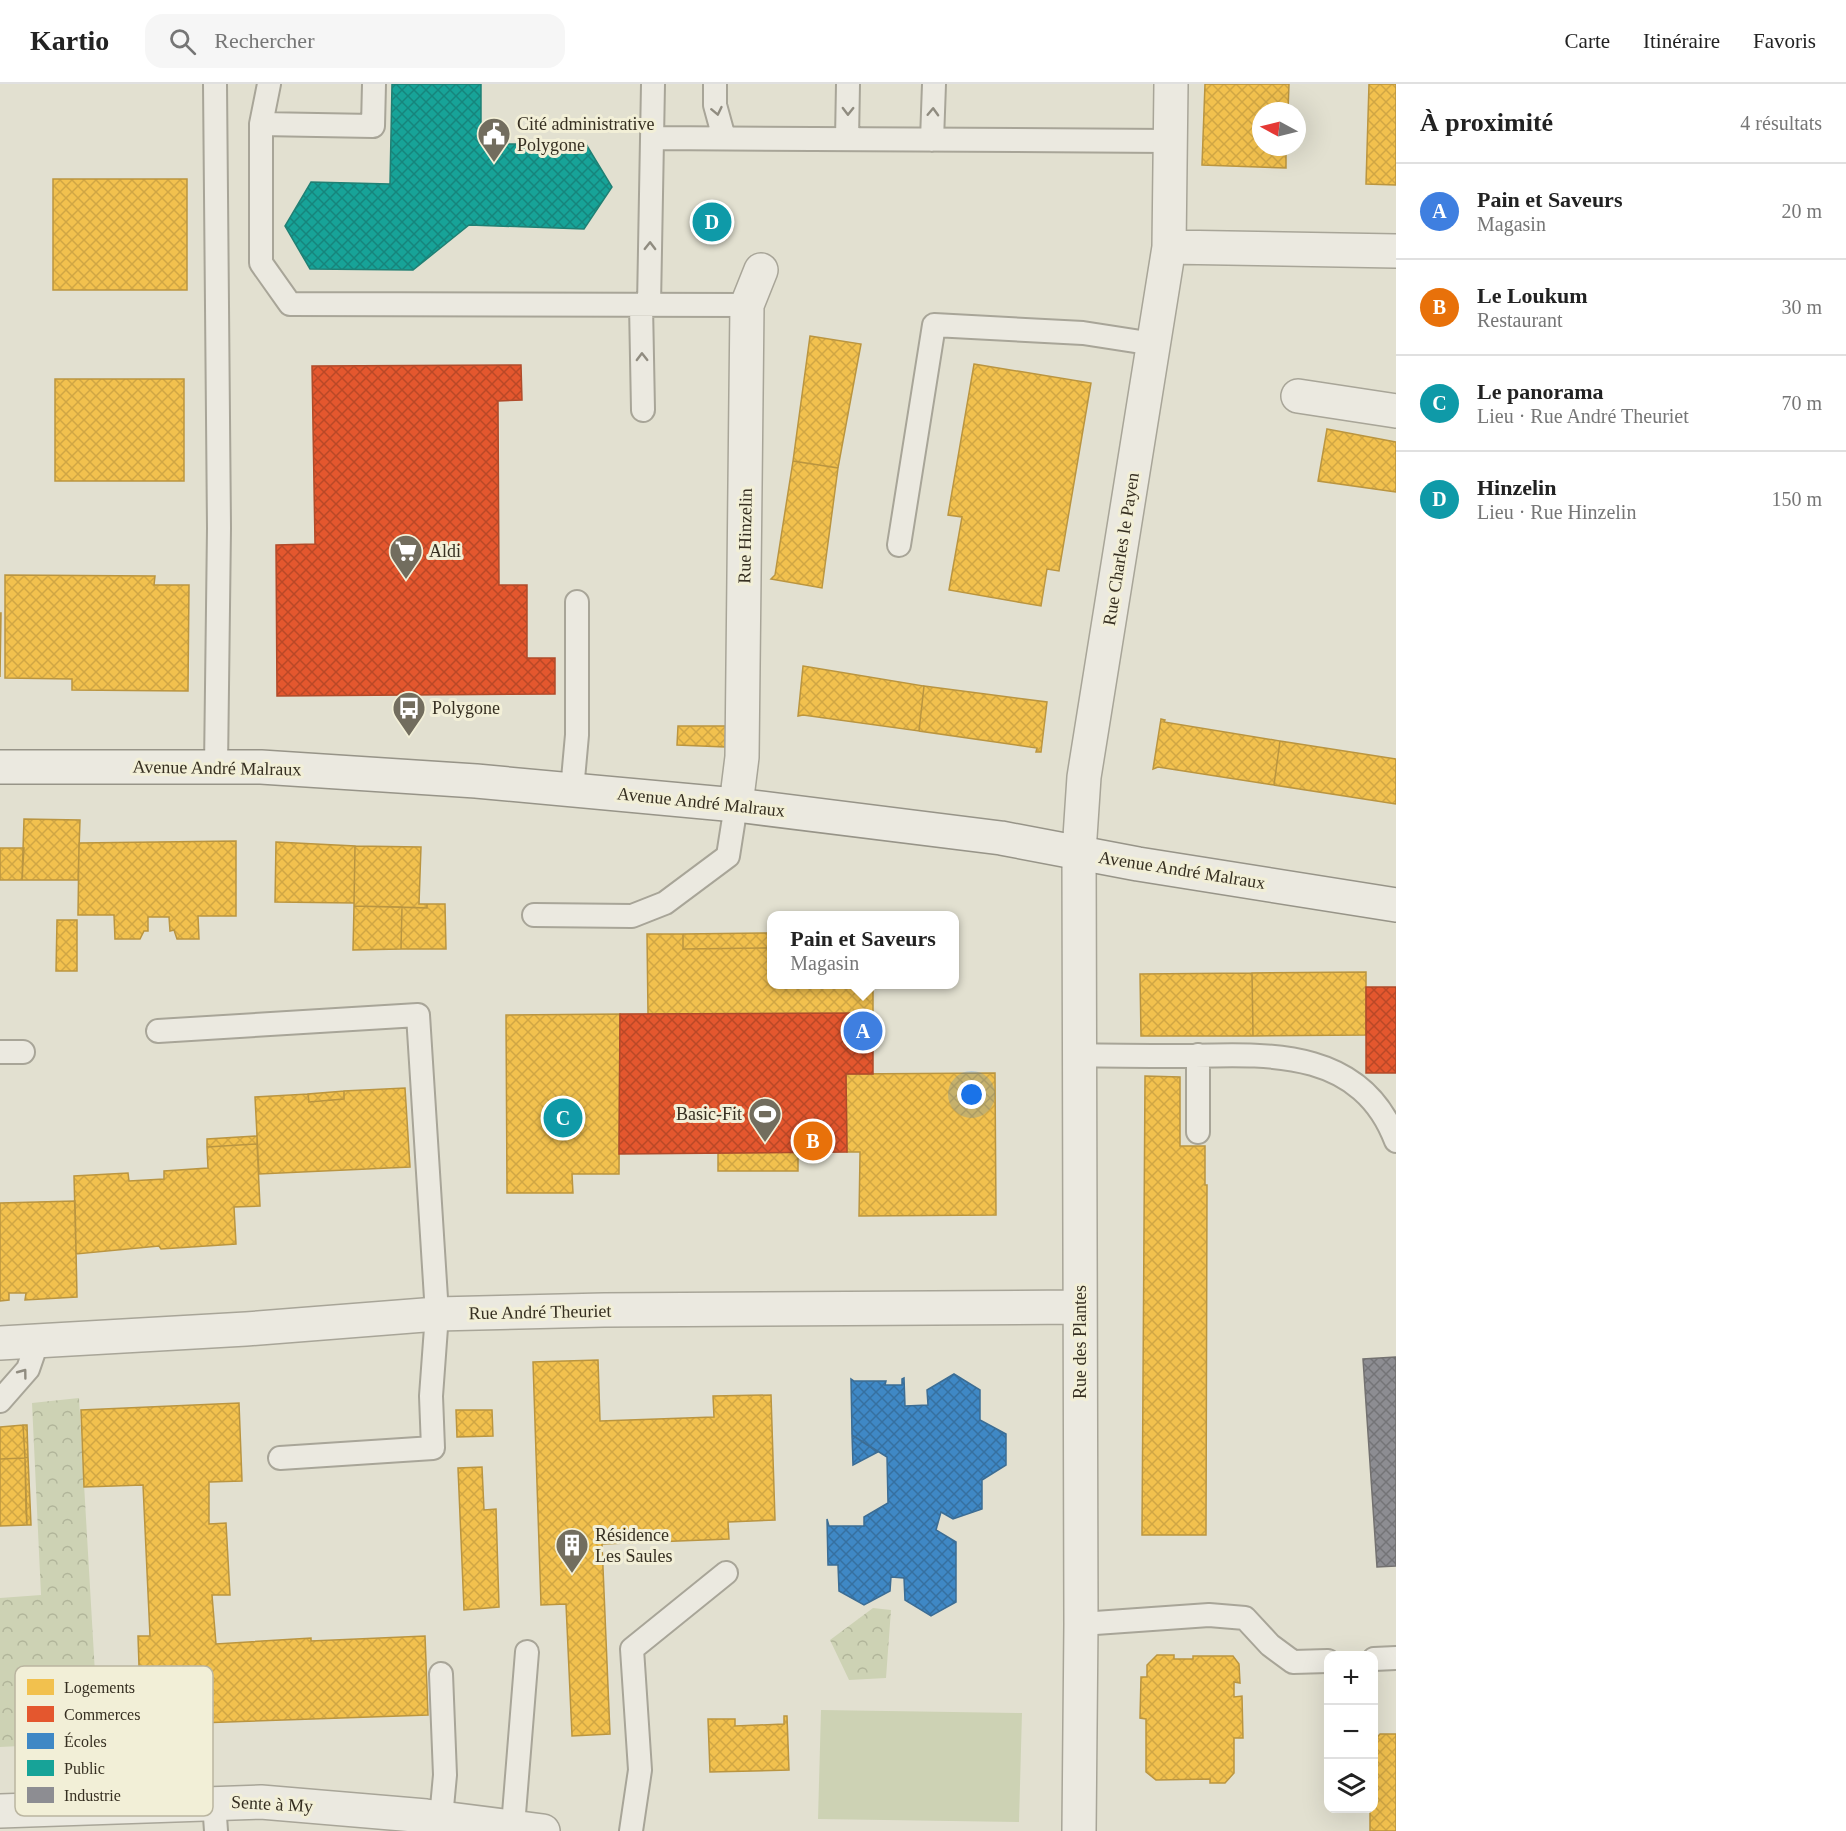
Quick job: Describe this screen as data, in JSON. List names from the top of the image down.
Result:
{
  "streets": {
    "street": [
      "Rue Hinzelin",
      "Rue Charles le Payen",
      "Avenue André Malraux",
      "Rue André Theuriet",
      "Rue des Plantes",
      "Sente à My"
    ]
  },
  "crossings": [
    ["Rue Hinzelin", "Avenue André Malraux"],
    ["Rue Charles le Payen", "Avenue André Malraux"],
    ["Rue Charles le Payen", "Rue des Plantes"],
    ["Avenue André Malraux", "Rue des Plantes"],
    ["Rue André Theuriet", "Rue des Plantes"]
  ],
  "places": {
    "public building": ["Cité administrative Polygone"],
    "supermarket": ["Aldi"],
    "bus stop": ["Polygone"],
    "sports": ["Basic-Fit"],
    "building": ["Résidence Les Saules"]
  },
  "legend": [
    "Logements",
    "Commerces",
    "Écoles",
    "Public",
    "Industrie"
  ],
  "north": "left",
  "page": {
    "header": "Kartio",
    "search": "Rechercher",
    "nav": ["Carte", "Itinéraire", "Favoris"],
    "heading": ["À proximité", "4 résultats"],
    "list": [
      {
        "mark": "A",
        "name": "Pain et Saveurs",
        "note": "Magasin",
        "value": "20 m"
      },
      {
        "mark": "B",
        "name": "Le Loukum",
        "note": "Restaurant",
        "value": "30 m"
      },
      {
        "mark": "C",
        "name": "Le panorama",
        "note": "Lieu · Rue André Theuriet",
        "value": "70 m"
      },
      {
        "mark": "D",
        "name": "Hinzelin",
        "note": "Lieu · Rue Hinzelin",
        "value": "150 m"
      }
    ],
    "pins": [
      "D",
      "A",
      "C",
      "B"
    ],
    "popup": ["Pain et Saveurs", "Magasin"],
    "map_buttons": ["+", "−"]
  }
}
